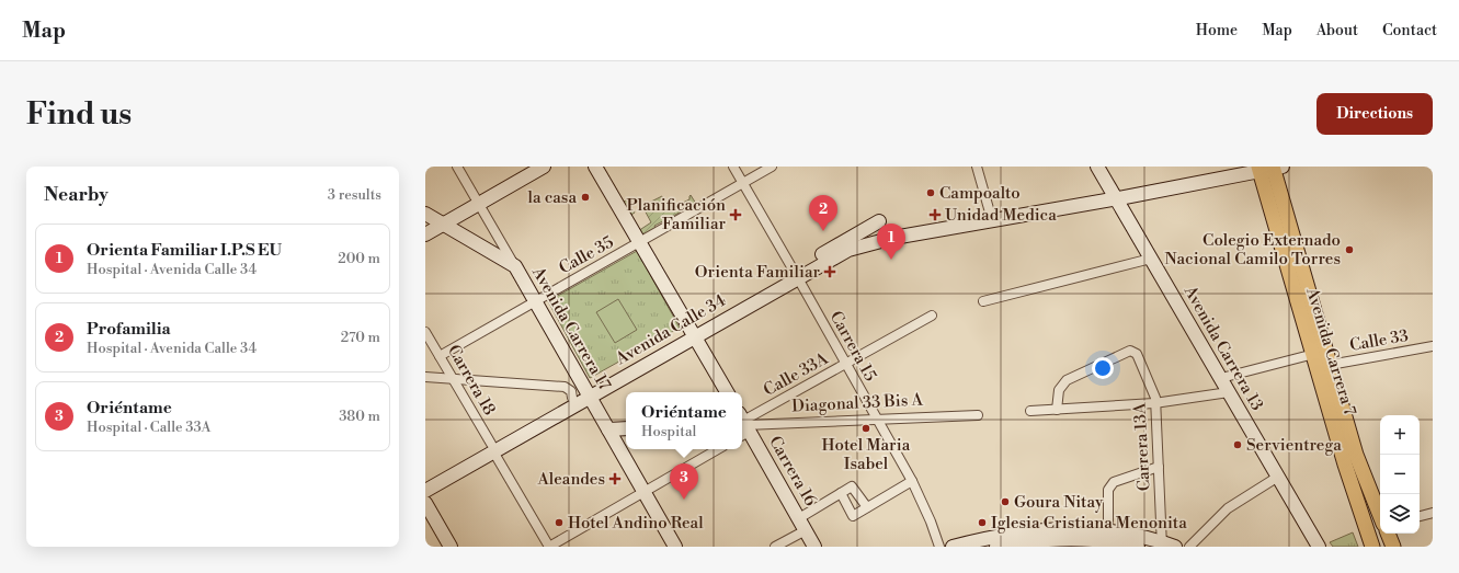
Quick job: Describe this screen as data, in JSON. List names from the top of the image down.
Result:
{
  "streets": {
    "main road": [
      "Avenida Carrera 17",
      "Avenida Calle 34",
      "Avenida Carrera 13",
      "Avenida Carrera 7",
      "Carrera 16"
    ],
    "street": [
      "Calle 35",
      "Calle 33",
      "Carrera 15",
      "Calle 33A",
      "Carrera 18",
      "Diagonal 33 Bis A",
      "Carrera 13A"
    ]
  },
  "crossings": [
    ["Calle 35", "Avenida Carrera 17"],
    ["Calle 35", "Carrera 15"],
    ["Calle 35", "Carrera 18"],
    ["Avenida Carrera 17", "Avenida Calle 34"],
    ["Avenida Calle 34", "Carrera 15"],
    ["Avenida Calle 34", "Avenida Carrera 13"],
    ["Avenida Calle 34", "Avenida Carrera 7"],
    ["Avenida Calle 34", "Carrera 18"],
    ["Calle 33", "Avenida Carrera 7"],
    ["Carrera 15", "Calle 33A"],
    ["Carrera 15", "Diagonal 33 Bis A"],
    ["Calle 33A", "Diagonal 33 Bis A"],
    ["Calle 33A", "Carrera 16"],
    ["Diagonal 33 Bis A", "Carrera 16"]
  ],
  "places": {
    "other": [
      "Campoalto",
      "la casa",
      "Colegio Externado Nacional Camilo Torres",
      "Hotel Maria Isabel",
      "Servientrega",
      "Goura Nitay",
      "Hotel Andino Real",
      "Iglesia Cristiana Menonita"
    ],
    "health": [
      "Planificación Familiar",
      "Unidad Medica",
      "Orienta Familiar",
      "Aleandes"
    ]
  },
  "page": {
    "header": "Map",
    "nav": [
      "Home",
      "Map",
      "About",
      "Contact"
    ],
    "buttons": "Directions",
    "title": "Find us",
    "heading": ["Nearby", "3 results"],
    "pins": ["2", "1", "3"],
    "list": [
      {
        "mark": "1",
        "name": "Orienta Familiar I.P.S EU",
        "note": "Hospital · Avenida Calle 34",
        "value": "200 m"
      },
      {
        "mark": "2",
        "name": "Profamilia",
        "note": "Hospital · Avenida Calle 34",
        "value": "270 m"
      },
      {
        "mark": "3",
        "name": "Oriéntame",
        "note": "Hospital · Calle 33A",
        "value": "380 m"
      }
    ],
    "popup": ["Oriéntame", "Hospital"],
    "map_buttons": ["+", "−"]
  }
}
